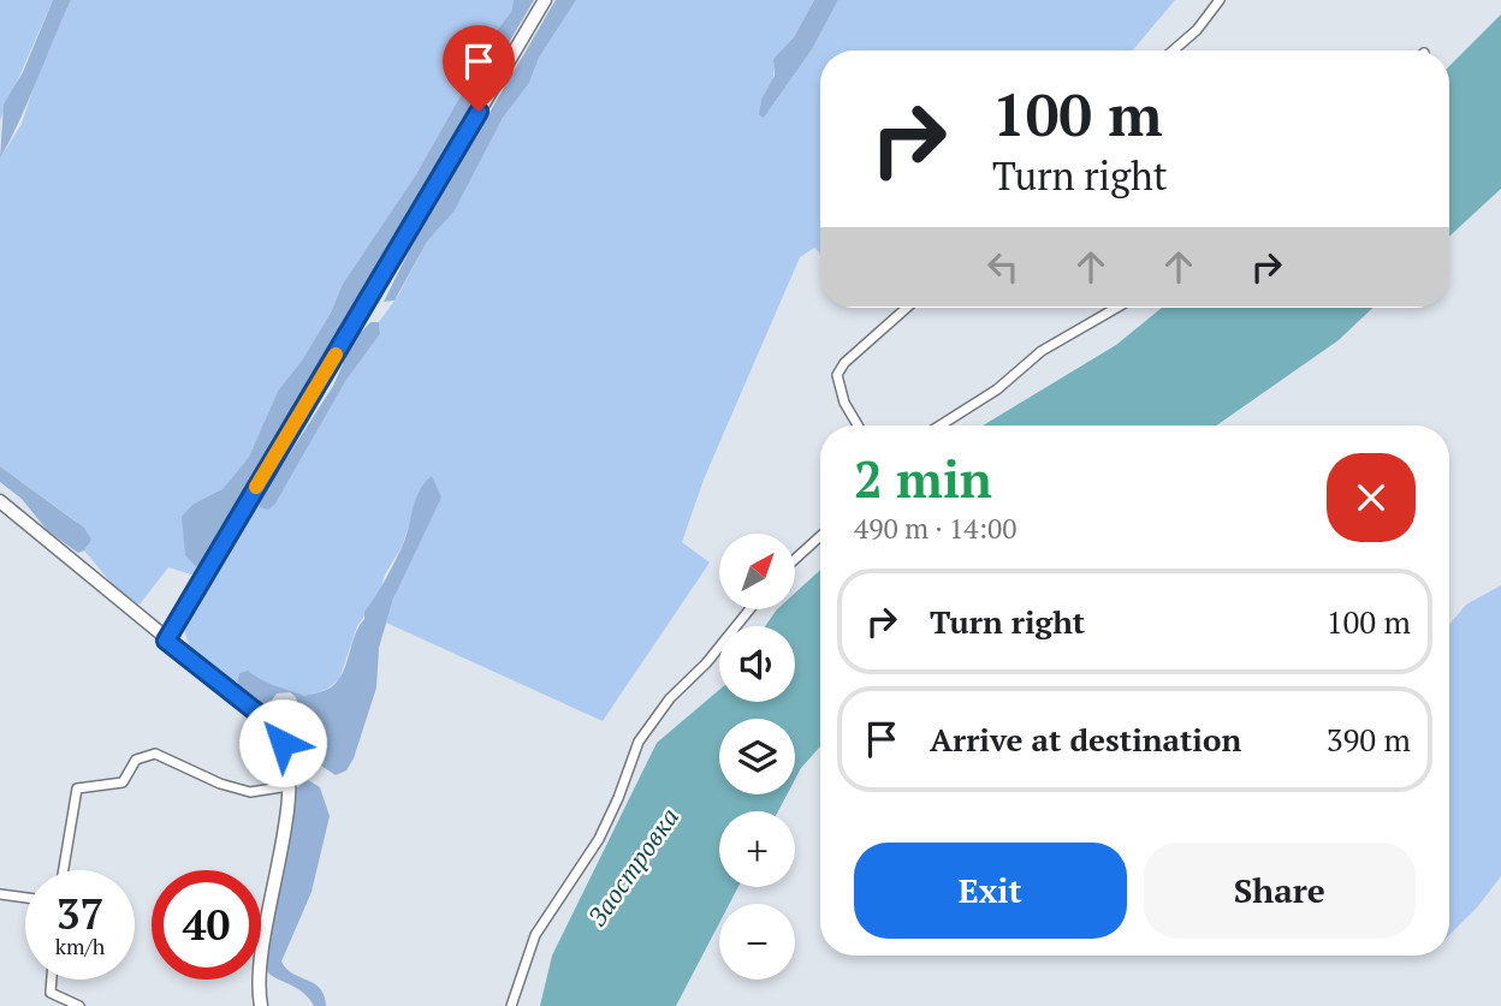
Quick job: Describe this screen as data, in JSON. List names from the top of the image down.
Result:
{
  "water": ["Заостровка"],
  "north": "top right",
  "page": {
    "turn": ["100 m", "Turn right"],
    "heading": ["2 min", "490 m · 14:00"],
    "map_buttons": ["+", "−"],
    "list": [
      {
        "name": "Turn right",
        "value": "100 m"
      },
      {
        "name": "Arrive at destination",
        "value": "390 m"
      }
    ],
    "buttons": ["Exit", "Share"],
    "speed": "37 km/h",
    "limit": "40"
  }
}
